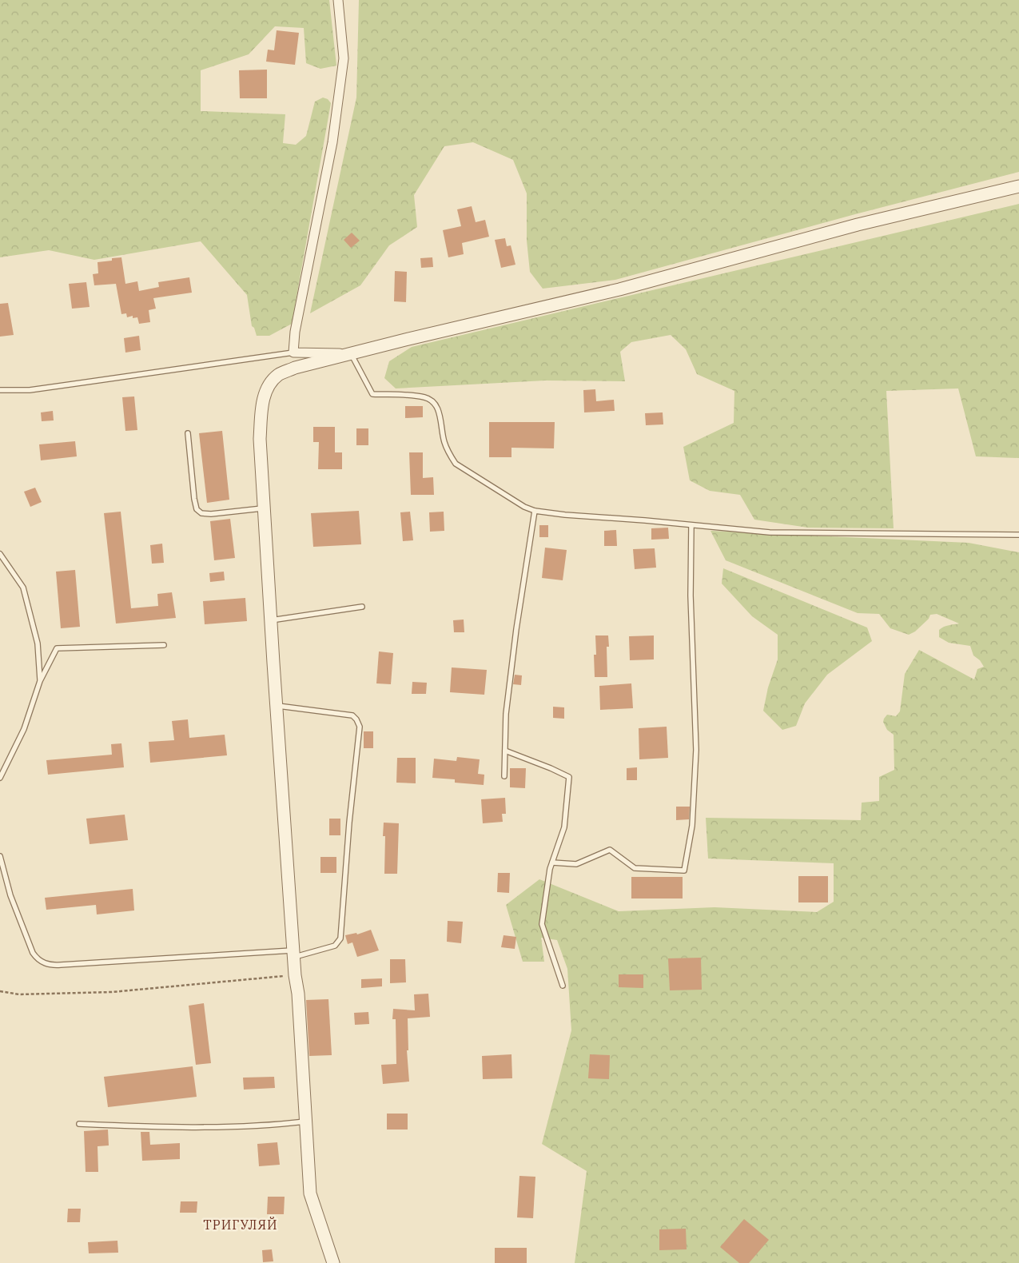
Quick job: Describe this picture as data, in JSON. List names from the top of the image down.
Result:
{
  "districts": ["ТРИГУЛЯЙ"]
}
